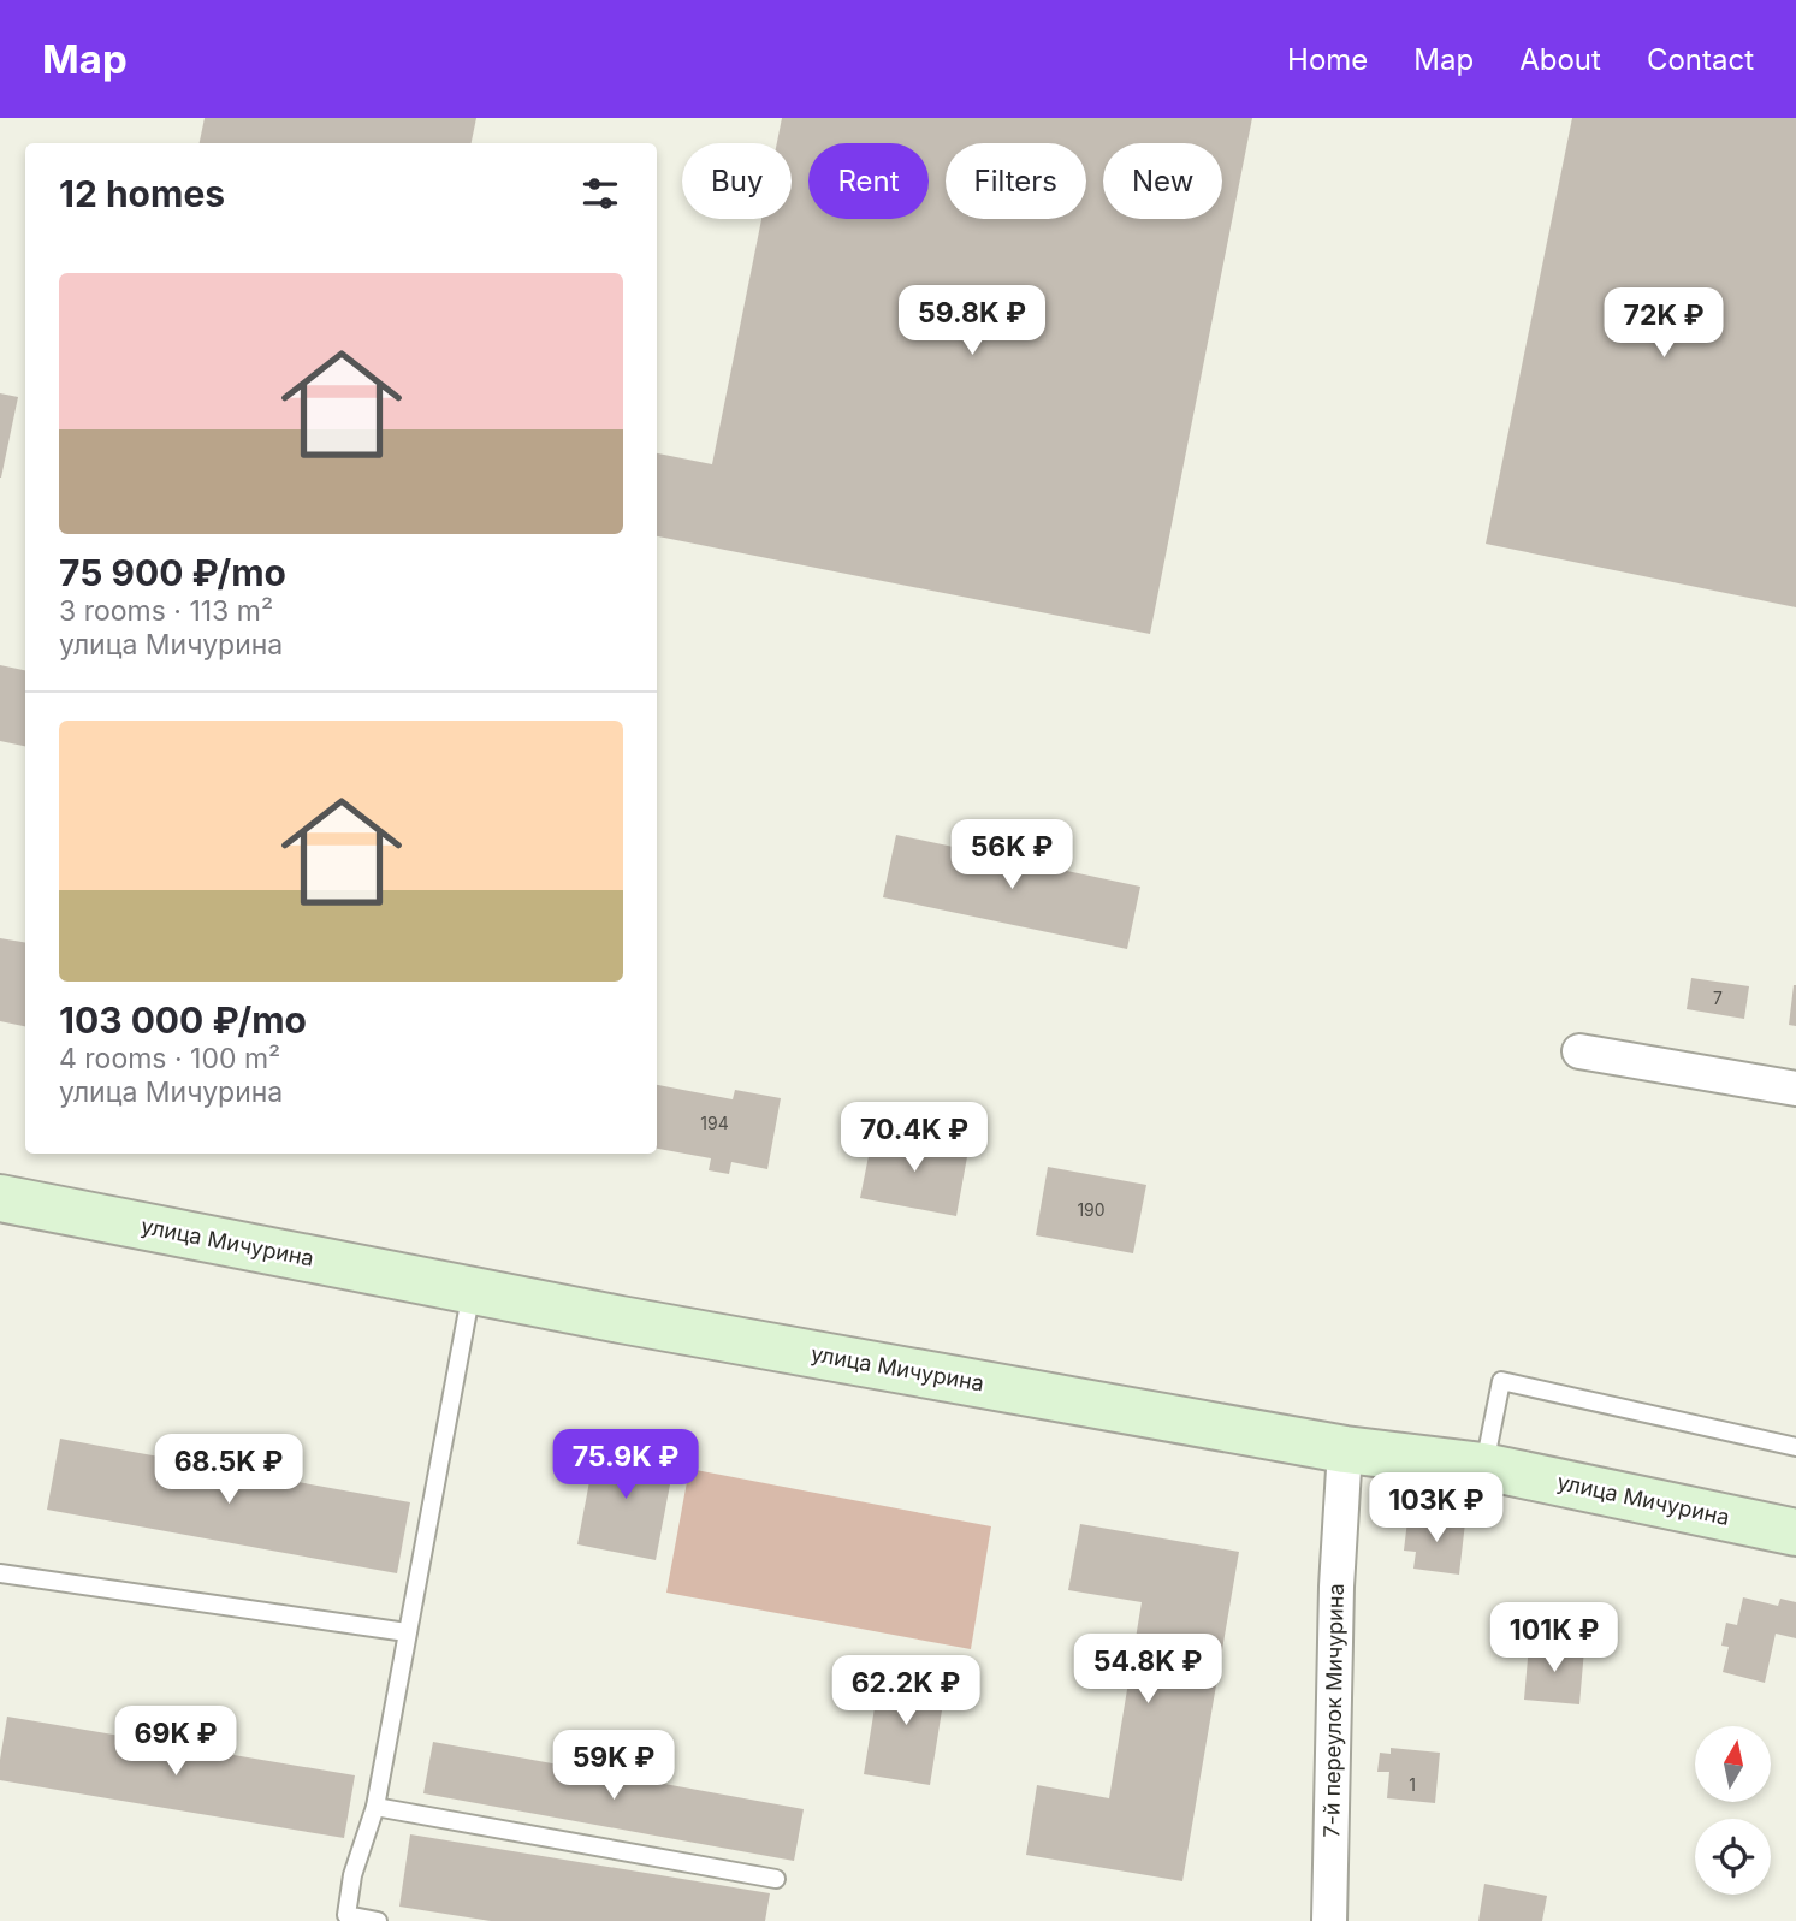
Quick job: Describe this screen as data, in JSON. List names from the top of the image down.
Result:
{
  "streets": {
    "main road": ["улица Мичурина"],
    "street": ["7-й переулок Мичурина"]
  },
  "crossings": [
    ["улица Мичурина", "7-й переулок Мичурина"]
  ],
  "house_numbers": [
    "7",
    "194",
    "190",
    "1"
  ],
  "north": "top",
  "page": {
    "header": "Map",
    "nav": [
      "Home",
      "Map",
      "About",
      "Contact"
    ],
    "chip": [
      "Buy",
      "Rent",
      "Filters",
      "New"
    ],
    "heading": "12 homes",
    "list": [
      {
        "name": "75 900 ₽/mo",
        "note": "3 rooms · 113 m² · улица Мичурина"
      },
      {
        "name": "103 000 ₽/mo",
        "note": "4 rooms · 100 m² · улица Мичурина"
      }
    ],
    "price": [
      "59.8K ₽",
      "72K ₽",
      "56K ₽",
      "70.4K ₽",
      "75.9K ₽",
      "68.5K ₽",
      "103K ₽",
      "101K ₽",
      "54.8K ₽",
      "62.2K ₽",
      "69K ₽",
      "59K ₽"
    ]
  }
}
